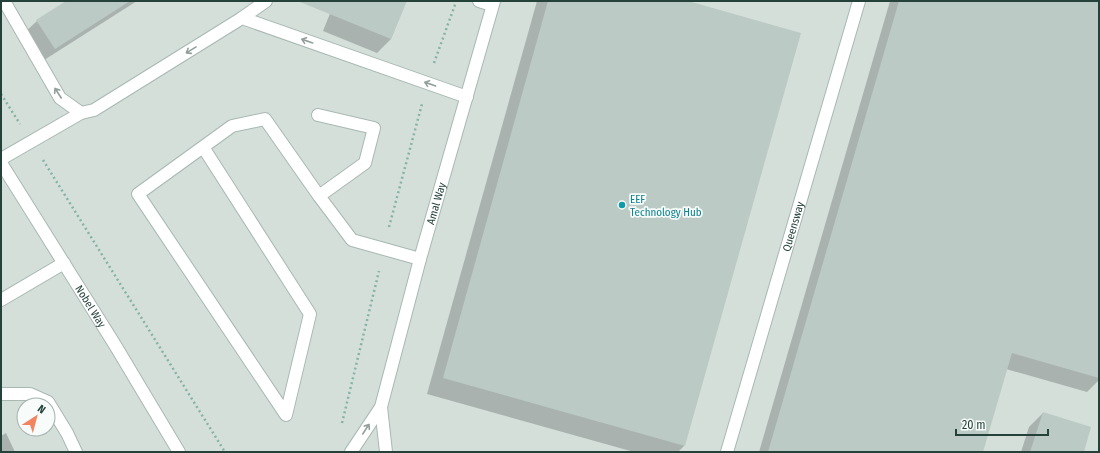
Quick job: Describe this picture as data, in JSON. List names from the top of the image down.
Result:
{
  "streets": {
    "lane": ["Amal Way", "Queensway", "Nobel Way"]
  },
  "places": ["EEF Technology Hub"],
  "scale_bar": "20 m",
  "north": "top right"
}
